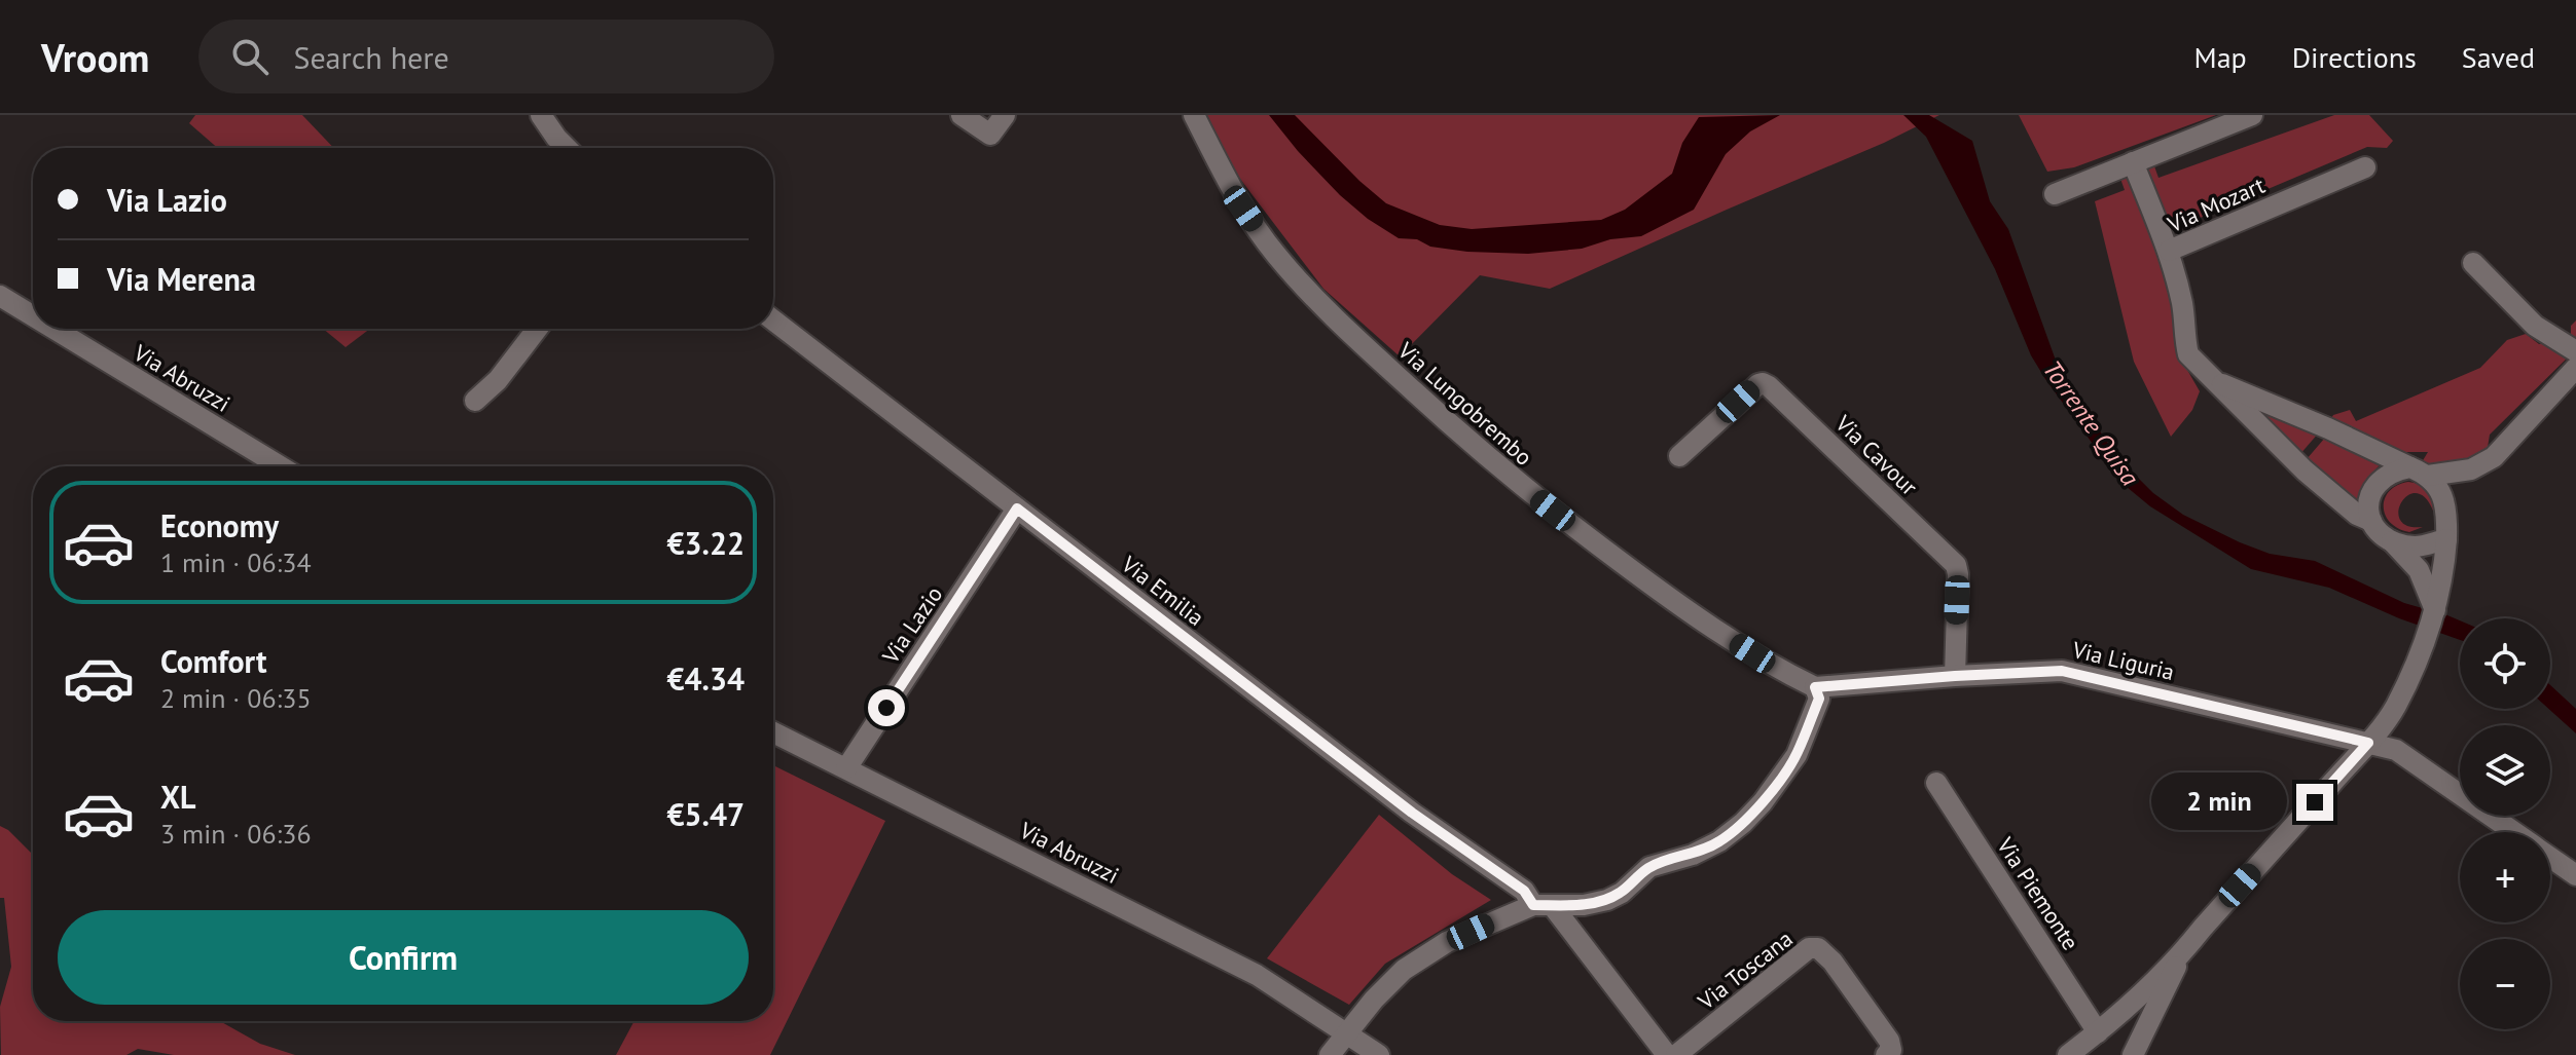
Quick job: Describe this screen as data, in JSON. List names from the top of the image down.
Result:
{
  "streets": {
    "street": [
      "Via Mozart",
      "Via Abruzzi",
      "Via Lungobrembo",
      "Via Cavour",
      "Via Emilia",
      "Via Lazio",
      "Via Liguria",
      "Via Piemonte",
      "Via Toscana"
    ]
  },
  "crossings": [
    ["Via Abruzzi", "Via Lazio"],
    ["Via Lungobrembo", "Via Liguria"],
    ["Via Cavour", "Via Liguria"],
    ["Via Emilia", "Via Lazio"]
  ],
  "water": ["Torrente Quisa"],
  "page": {
    "header": "Vroom",
    "search": "Search here",
    "nav": ["Map", "Directions", "Saved"],
    "banner": ["Via Lazio", "Via Merena"],
    "list": [
      {
        "name": "Economy",
        "note": "1 min · 06:34",
        "value": "€3.22"
      },
      {
        "name": "Comfort",
        "note": "2 min · 06:35",
        "value": "€4.34"
      },
      {
        "name": "XL",
        "note": "3 min · 06:36",
        "value": "€5.47"
      }
    ],
    "map_buttons": ["+", "−"],
    "bubble": "2 min",
    "buttons": "Confirm"
  }
}
